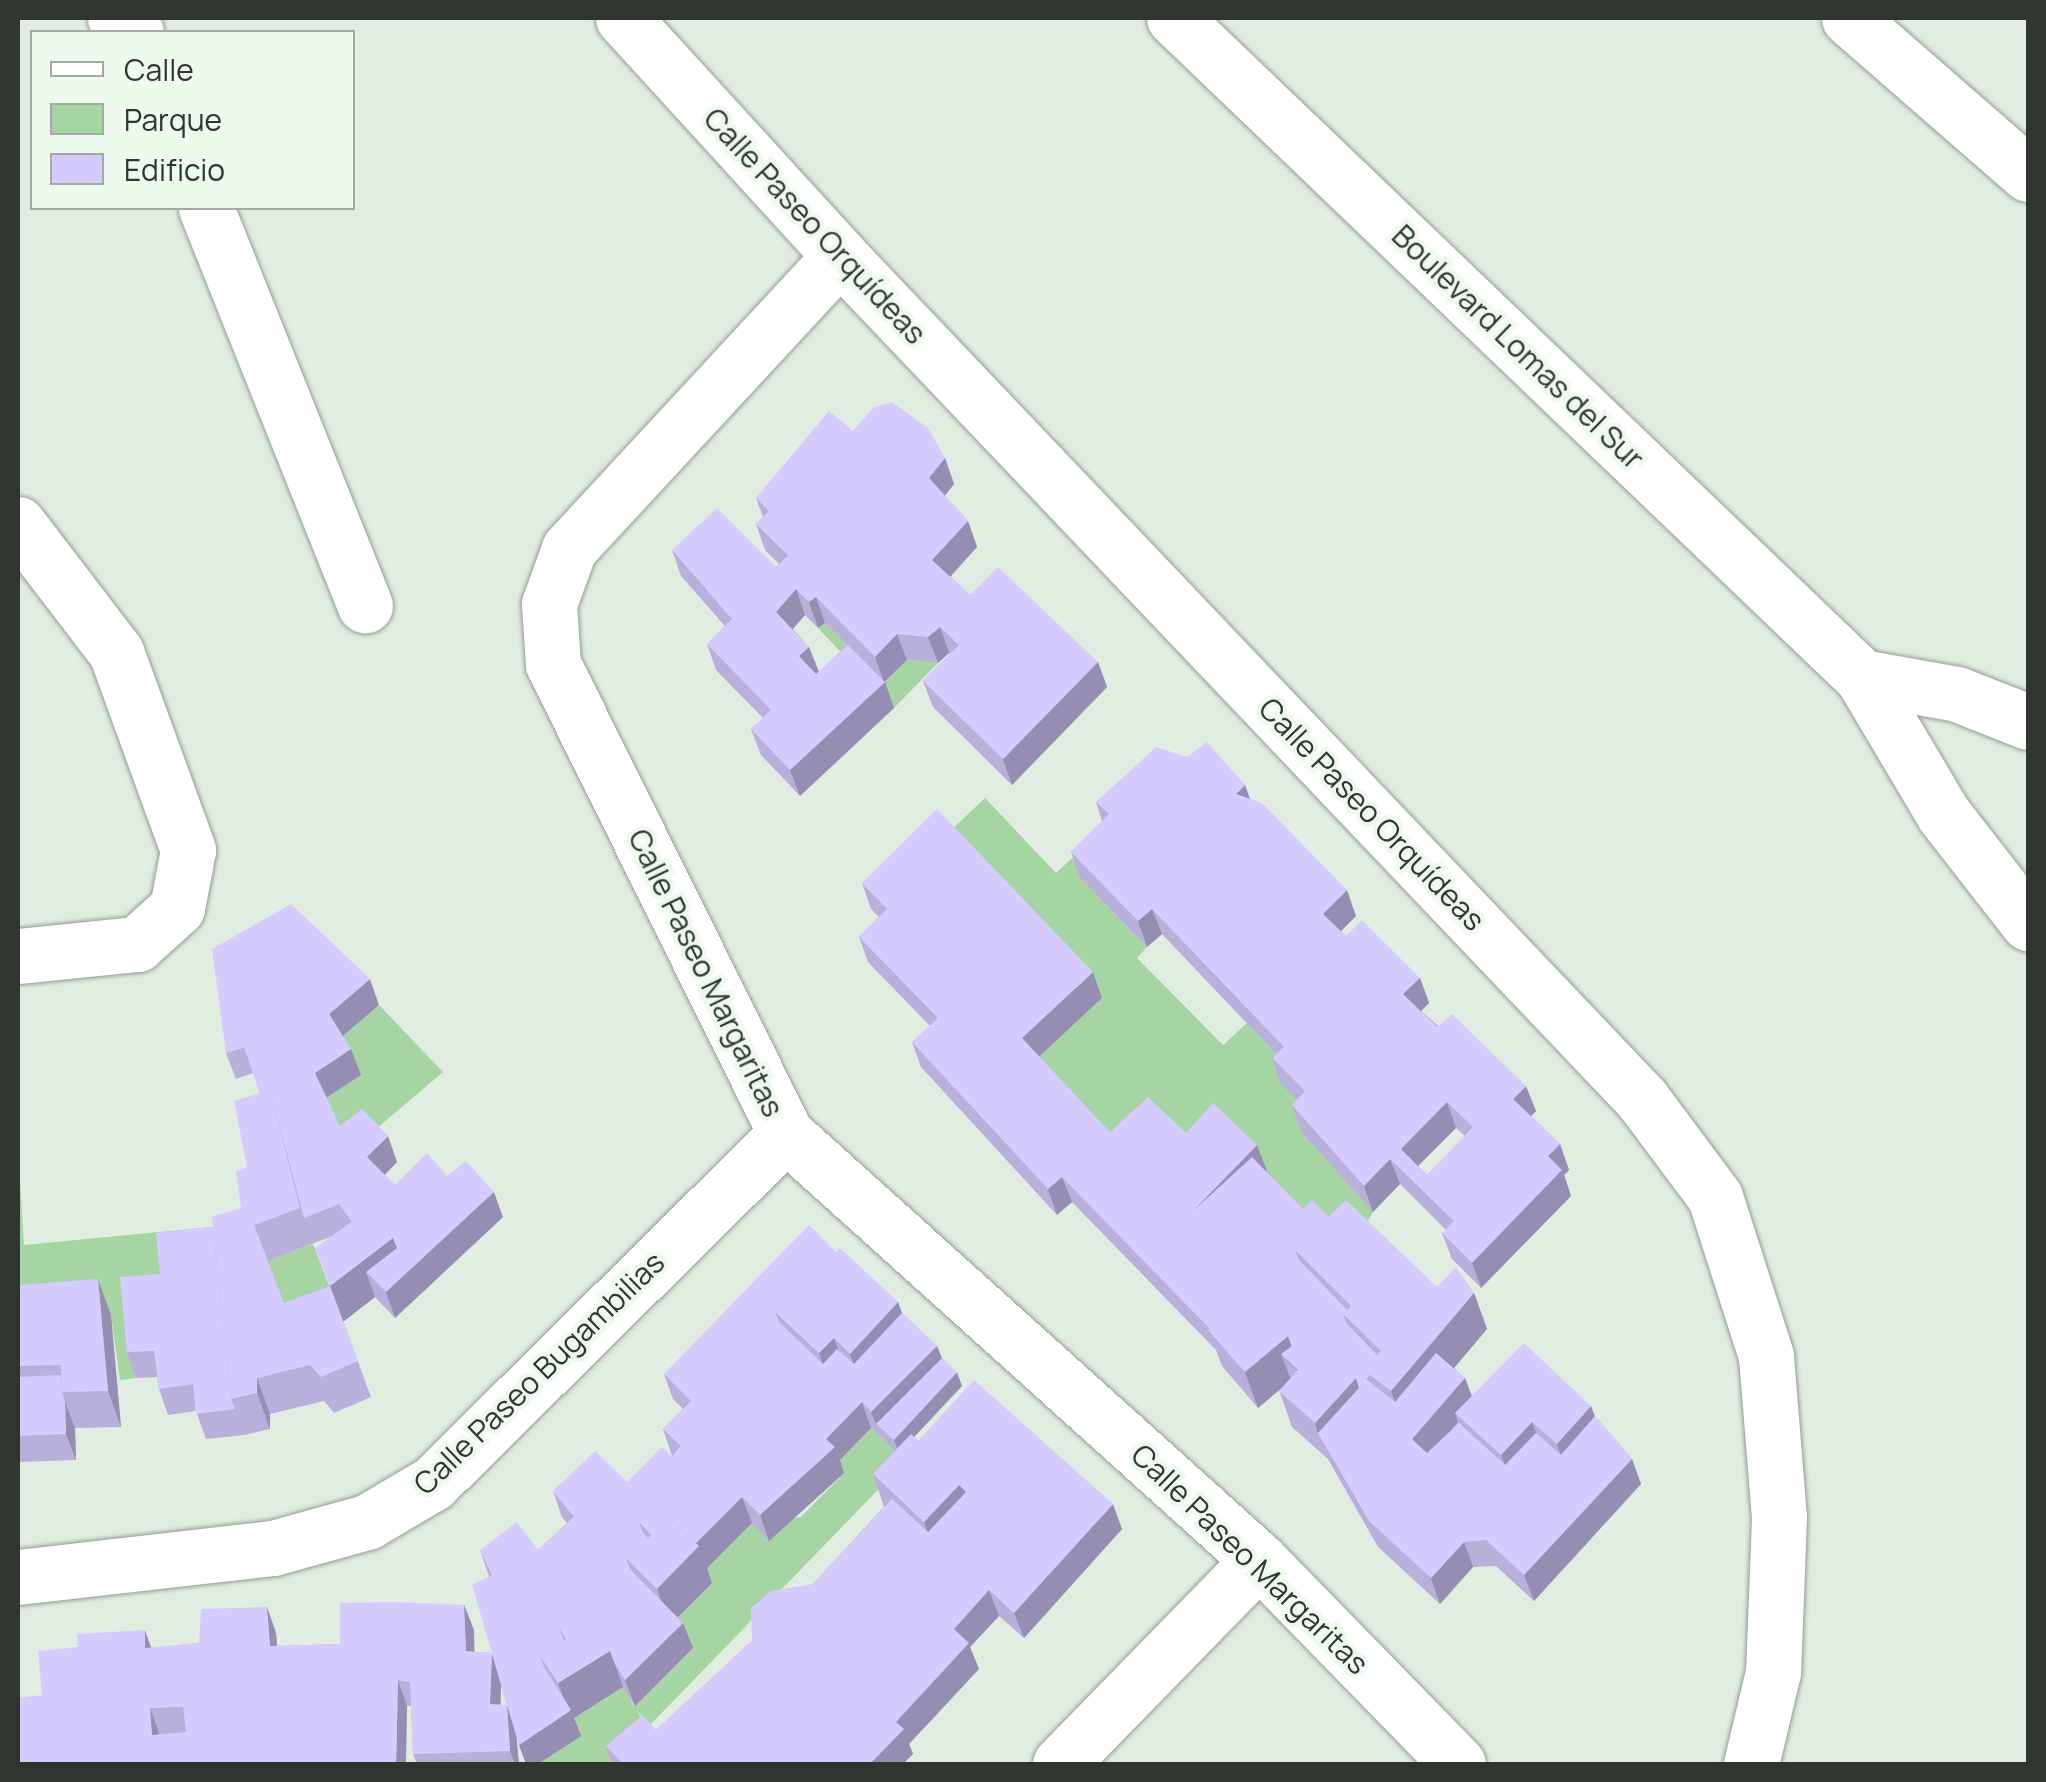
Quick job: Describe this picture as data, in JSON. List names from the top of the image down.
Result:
{
  "streets": {
    "street": [
      "Calle Paseo Orquídeas",
      "Boulevard Lomas del Sur",
      "Calle Paseo Margaritas",
      "Calle Paseo Bugambilias"
    ]
  },
  "crossings": [
    ["Calle Paseo Orquídeas", "Calle Paseo Margaritas"],
    ["Calle Paseo Margaritas", "Calle Paseo Bugambilias"]
  ],
  "legend": ["Calle", "Parque", "Edificio"]
}
